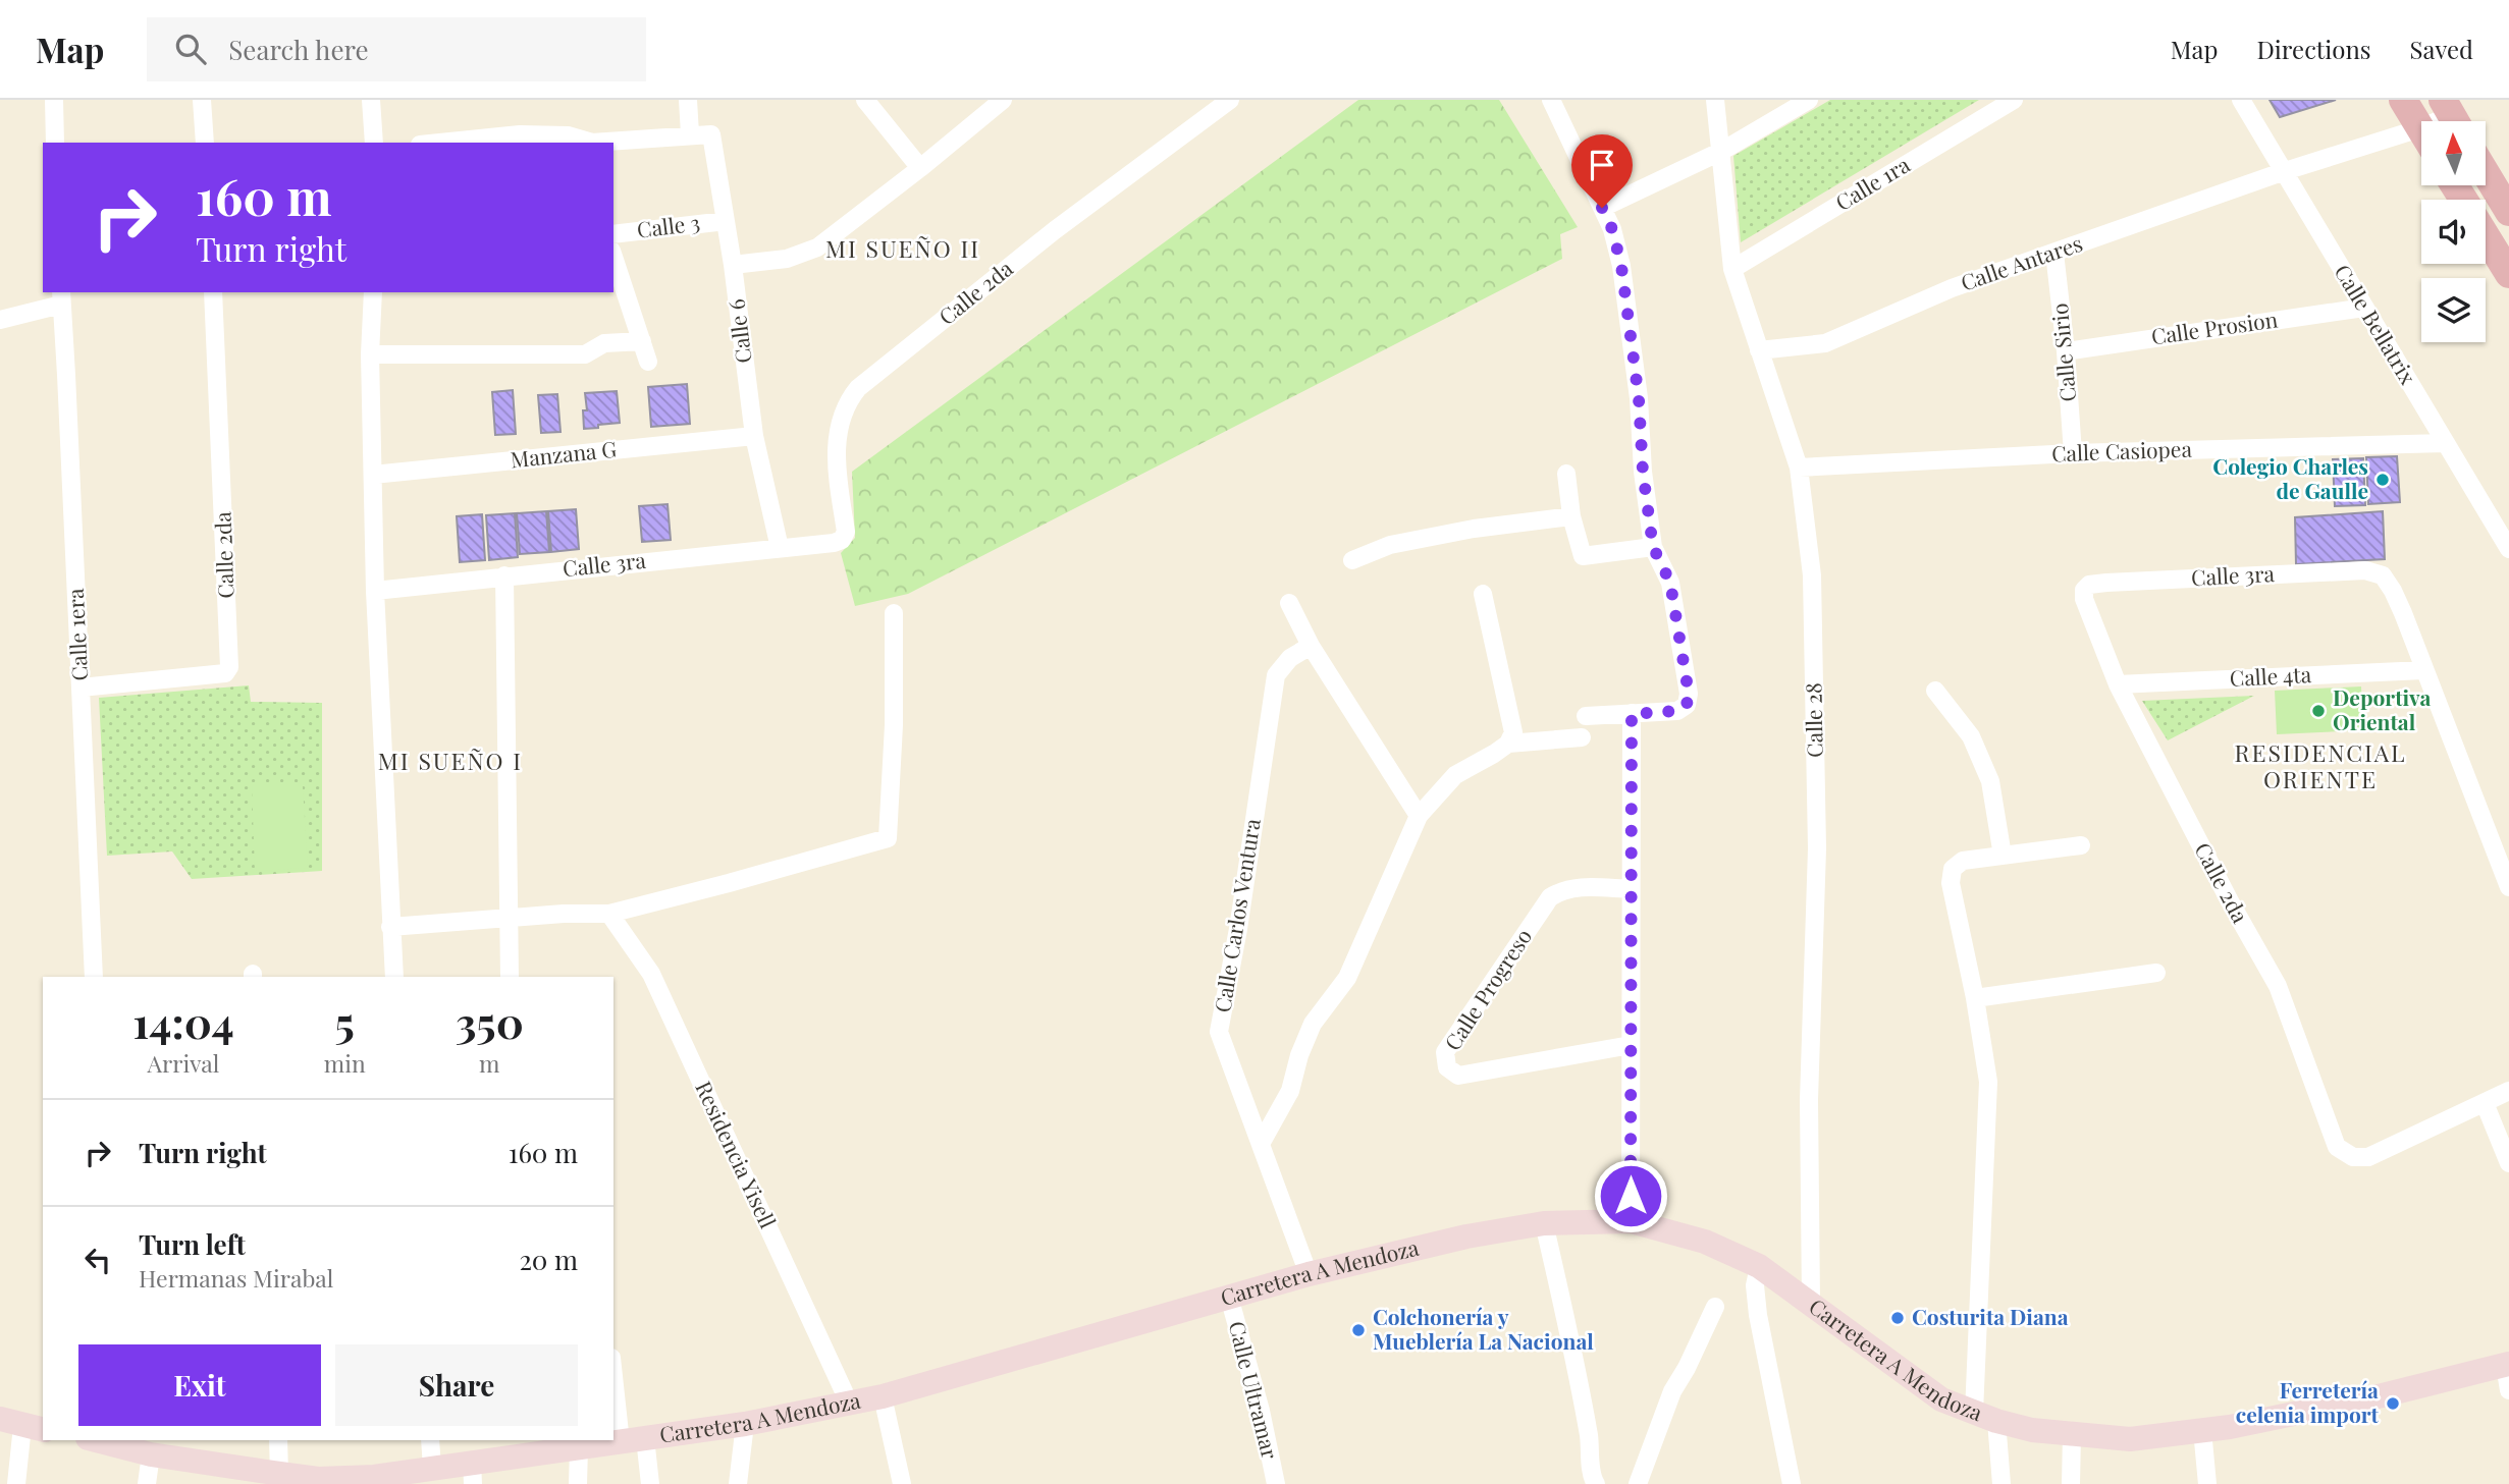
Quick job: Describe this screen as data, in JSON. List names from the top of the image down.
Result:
{
  "streets": {
    "street": [
      "Calle 1ra",
      "Calle 3",
      "Calle Antares",
      "Calle 2da",
      "Calle Bellatrix",
      "Calle Prosion",
      "Calle 6",
      "Calle Sirio",
      "Calle Casiopea",
      "Manzana G",
      "Calle 3ra",
      "Calle 1era",
      "Calle 4ta",
      "Calle 28",
      "Calle Carlos Ventura",
      "Calle Progreso",
      "Residencia Yisell",
      "Carretera A Mendoza",
      "Calle Ultramar"
    ]
  },
  "crossings": [
    ["Calle 1ra", "Calle 28"],
    ["Calle 3", "Calle 6"],
    ["Calle Antares", "Calle Bellatrix"],
    ["Calle Antares", "Calle Sirio"],
    ["Calle Antares", "Calle 28"],
    ["Calle 2da", "Calle 3ra"],
    ["Calle 2da", "Calle 1era"],
    ["Calle 2da", "Calle 4ta"],
    ["Calle Bellatrix", "Calle Prosion"],
    ["Calle Bellatrix", "Calle Casiopea"],
    ["Calle Prosion", "Calle Sirio"],
    ["Calle 6", "Manzana G"],
    ["Calle 6", "Calle 3ra"],
    ["Calle Sirio", "Calle Casiopea"],
    ["Calle Casiopea", "Calle 28"],
    ["Calle 3ra", "Calle 4ta"],
    ["Calle 28", "Carretera A Mendoza"],
    ["Calle Carlos Ventura", "Carretera A Mendoza"],
    ["Residencia Yisell", "Carretera A Mendoza"],
    ["Carretera A Mendoza", "Calle Ultramar"]
  ],
  "districts": ["MI SUEÑO II", "RESIDENCIAL ORIENTE", "MI SUEÑO I"],
  "places": [
    "Colegio Charles de Gaulle",
    "Deportiva Oriental",
    "Costurita Diana",
    "Colchonería y Mueblería La Nacional",
    "Ferretería celenia import"
  ],
  "north": "top",
  "page": {
    "header": "Map",
    "search": "Search here",
    "nav": ["Map", "Directions", "Saved"],
    "turn": ["160 m", "Turn right"],
    "eta": [
      "14:04",
      "Arrival",
      "5",
      "min",
      "350",
      "m"
    ],
    "list": [
      {
        "name": "Turn right",
        "value": "160 m"
      },
      {
        "name": "Turn left",
        "note": "Hermanas Mirabal",
        "value": "20 m"
      }
    ],
    "buttons": ["Exit", "Share"]
  }
}
